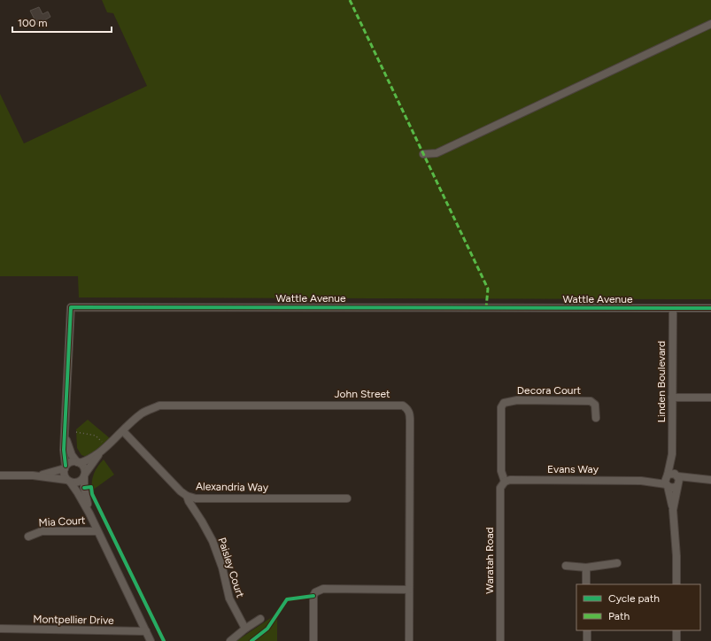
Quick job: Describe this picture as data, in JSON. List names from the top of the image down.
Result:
{
  "streets": {
    "street": [
      "Wattle Avenue",
      "Linden Boulevard",
      "Decora Court",
      "John Street",
      "Evans Way",
      "Alexandria Way",
      "Mia Court",
      "Waratah Road",
      "Paisley Court",
      "Montpellier Drive"
    ]
  },
  "crossings": [
    ["Wattle Avenue", "Linden Boulevard"],
    ["Wattle Avenue", "John Street"],
    ["Decora Court", "Evans Way"],
    ["Decora Court", "Waratah Road"],
    ["John Street", "Alexandria Way"],
    ["Evans Way", "Waratah Road"],
    ["Alexandria Way", "Paisley Court"]
  ],
  "legend": ["Cycle path", "Path"],
  "scale_bar": "100 m"
}
